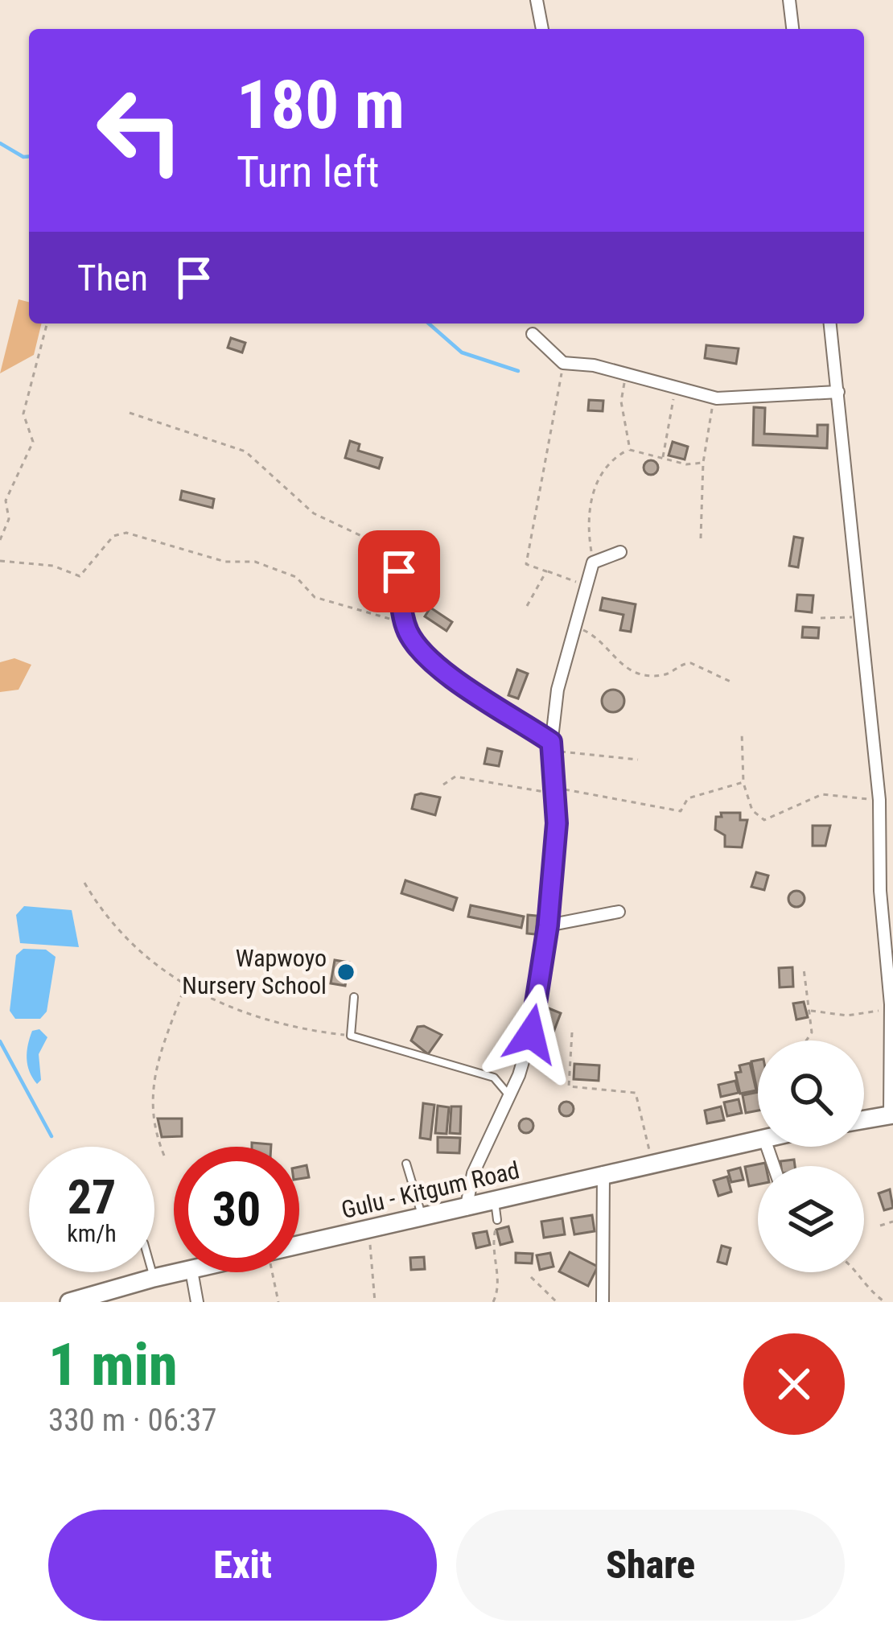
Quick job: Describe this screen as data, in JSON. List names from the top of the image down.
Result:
{
  "streets": {
    "main road": ["Gulu - Kitgum Road"]
  },
  "places": ["Wapwoyo Nursery School"],
  "page": {
    "turn": ["180 m", "Turn left"],
    "then": "Then",
    "speed": "27 km/h",
    "limit": "30",
    "heading": ["1 min", "330 m · 06:37"],
    "buttons": ["Exit", "Share"]
  }
}
